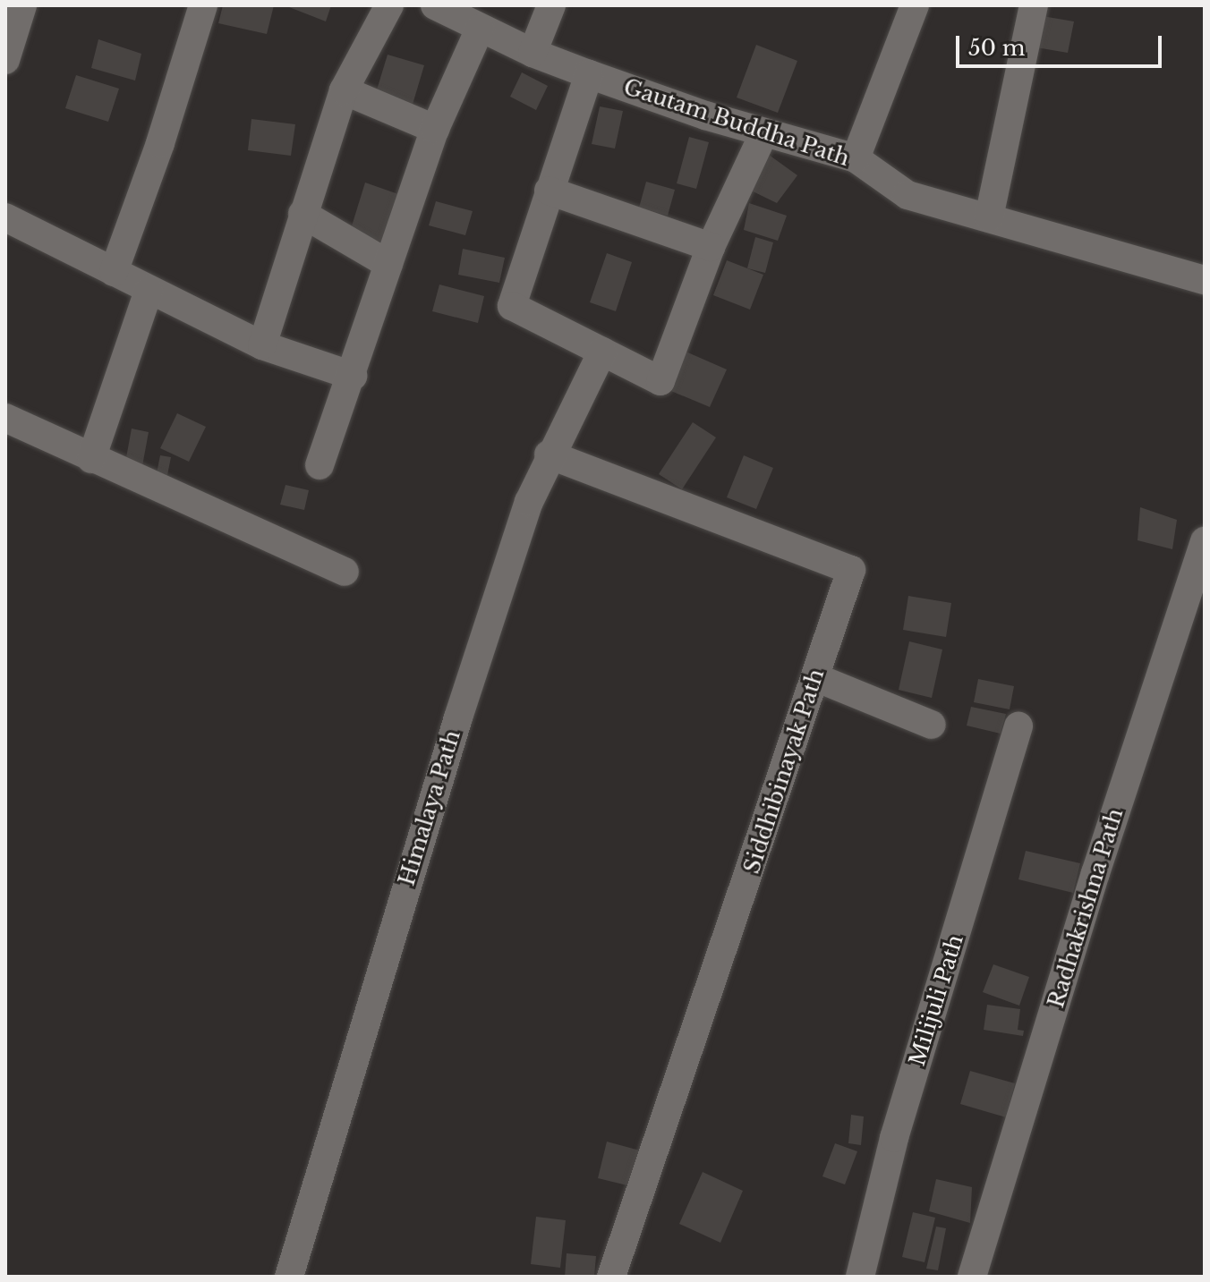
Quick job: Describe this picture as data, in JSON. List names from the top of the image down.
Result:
{
  "streets": {
    "street": [
      "Gautam Buddha Path",
      "Siddhibinayak Path",
      "Himalaya Path",
      "Radhakrishna Path",
      "Milijuli Path"
    ]
  },
  "crossings": [
    ["Siddhibinayak Path", "Himalaya Path"]
  ],
  "scale_bar": "50 m"
}
